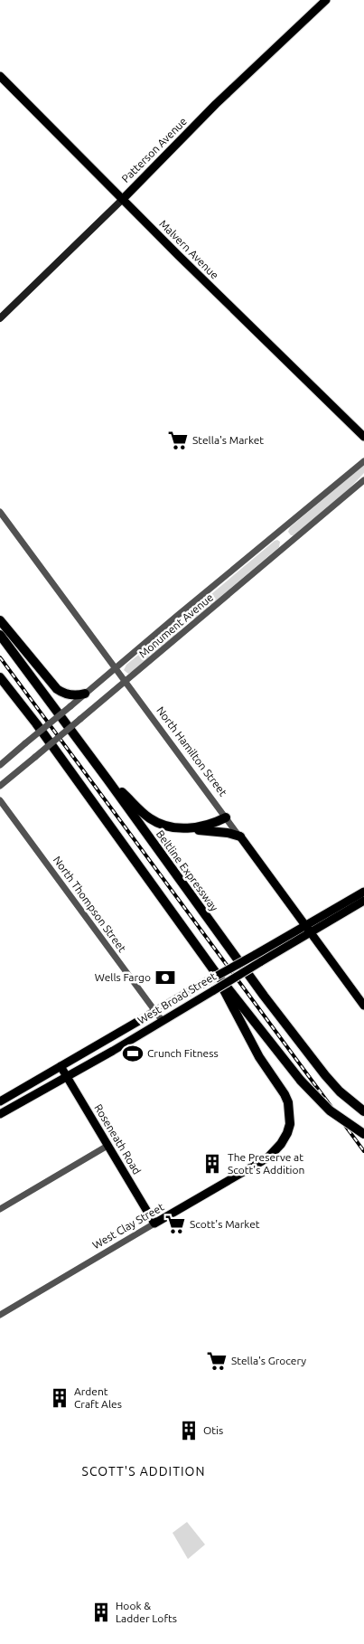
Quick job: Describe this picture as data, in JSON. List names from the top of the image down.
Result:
{
  "streets": {
    "highway": ["Beltline Expressway"],
    "main road": [
      "Patterson Avenue",
      "Malvern Avenue",
      "North Hamilton Street",
      "West Broad Street",
      "Roseneath Road",
      "West Clay Street"
    ],
    "street": ["Monument Avenue", "North Thompson Street"]
  },
  "crossings": [
    ["Patterson Avenue", "Malvern Avenue"],
    ["Monument Avenue", "North Hamilton Street"],
    ["North Hamilton Street", "West Broad Street"],
    ["North Thompson Street", "West Broad Street"],
    ["West Broad Street", "Roseneath Road"],
    ["Roseneath Road", "West Clay Street"]
  ],
  "districts": ["SCOTT'S ADDITION"],
  "places": {
    "supermarket": ["Stella's Market", "Scott's Market", "Stella's Grocery"],
    "bank": ["Wells Fargo"],
    "sports": ["Crunch Fitness"],
    "building": [
      "The Preserve at Scott's Addition",
      "Ardent Craft Ales",
      "Otis",
      "Hook & Ladder Lofts"
    ]
  }
}
